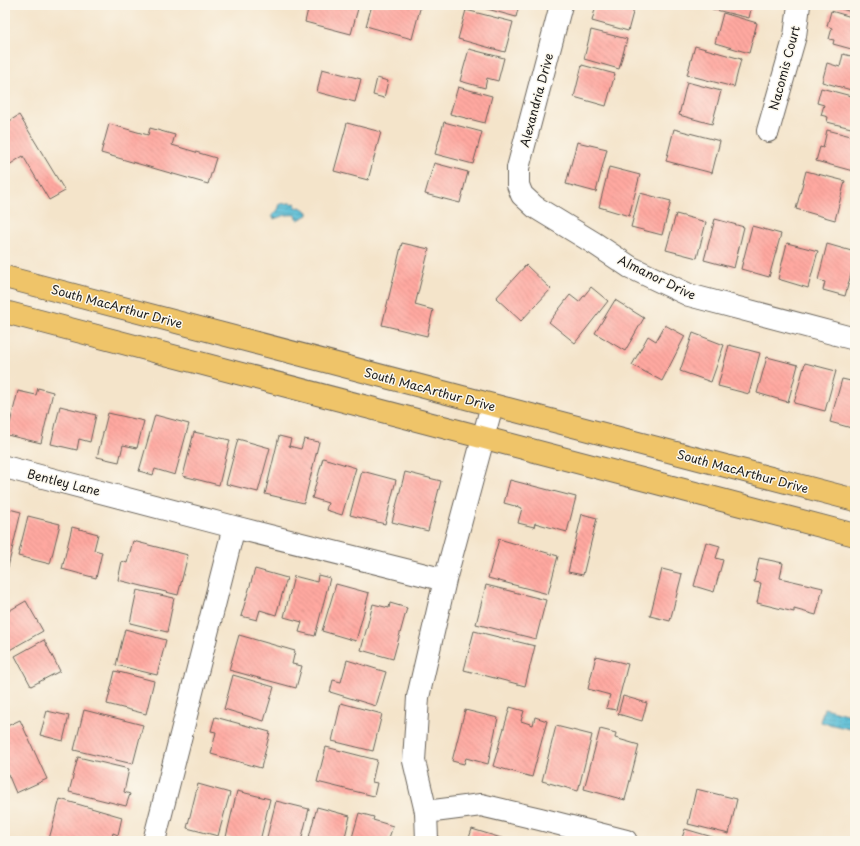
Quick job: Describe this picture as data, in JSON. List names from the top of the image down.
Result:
{
  "streets": {
    "main road": ["South MacArthur Drive"],
    "street": [
      "Nacomis Court",
      "Alexandria Drive",
      "Almanor Drive",
      "Bentley Lane"
    ]
  },
  "crossings": [
    ["Alexandria Drive", "Almanor Drive"]
  ]
}
